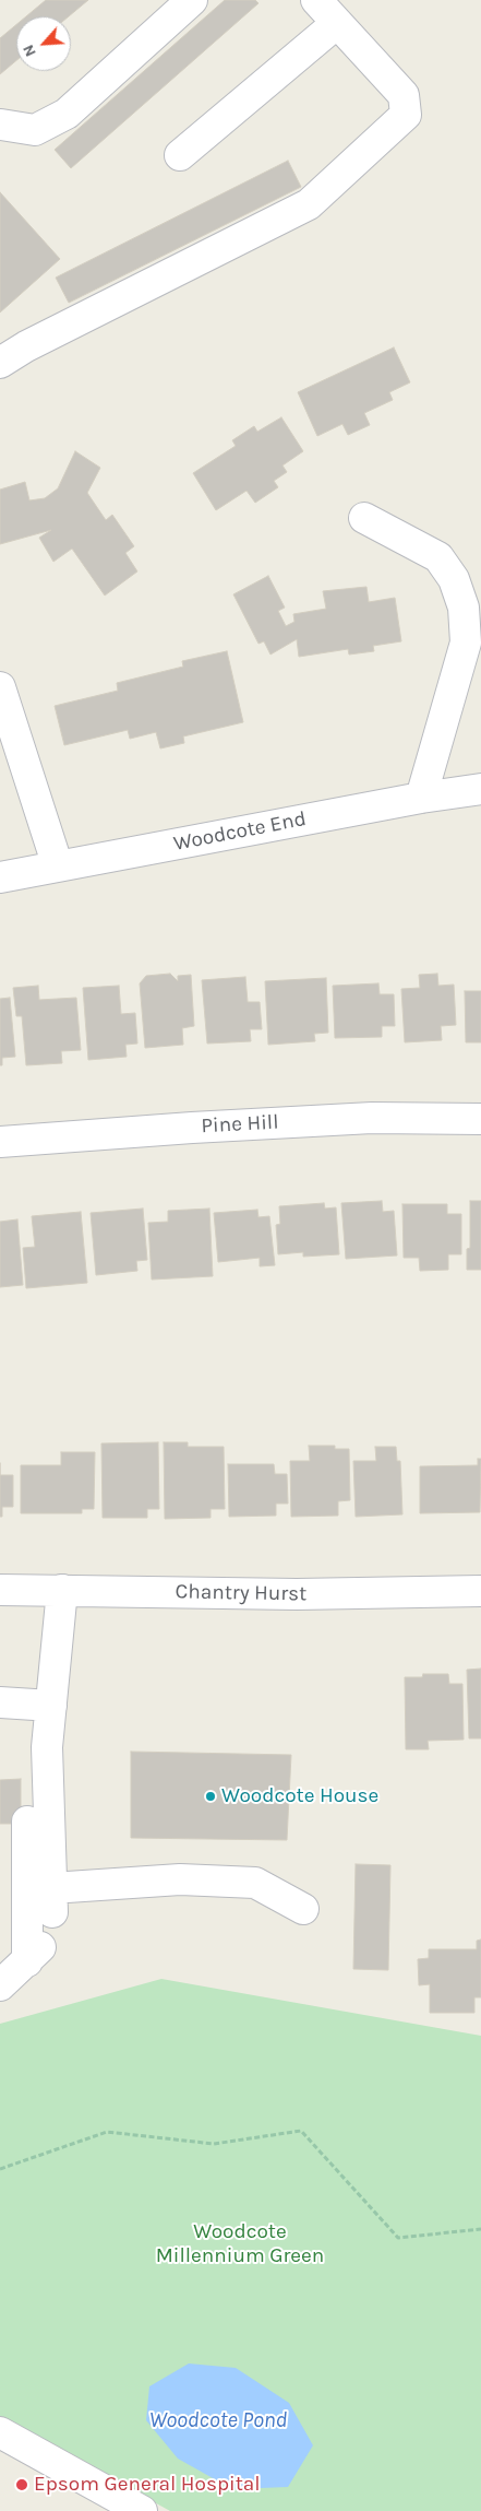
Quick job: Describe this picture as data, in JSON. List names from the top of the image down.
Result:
{
  "streets": {
    "street": ["Woodcote End", "Pine Hill", "Chantry Hurst"]
  },
  "water": ["Woodcote Pond"],
  "parks": ["Woodcote Millennium Green"],
  "places": ["Woodcote House", "Epsom General Hospital"],
  "north": "bottom left"
}
